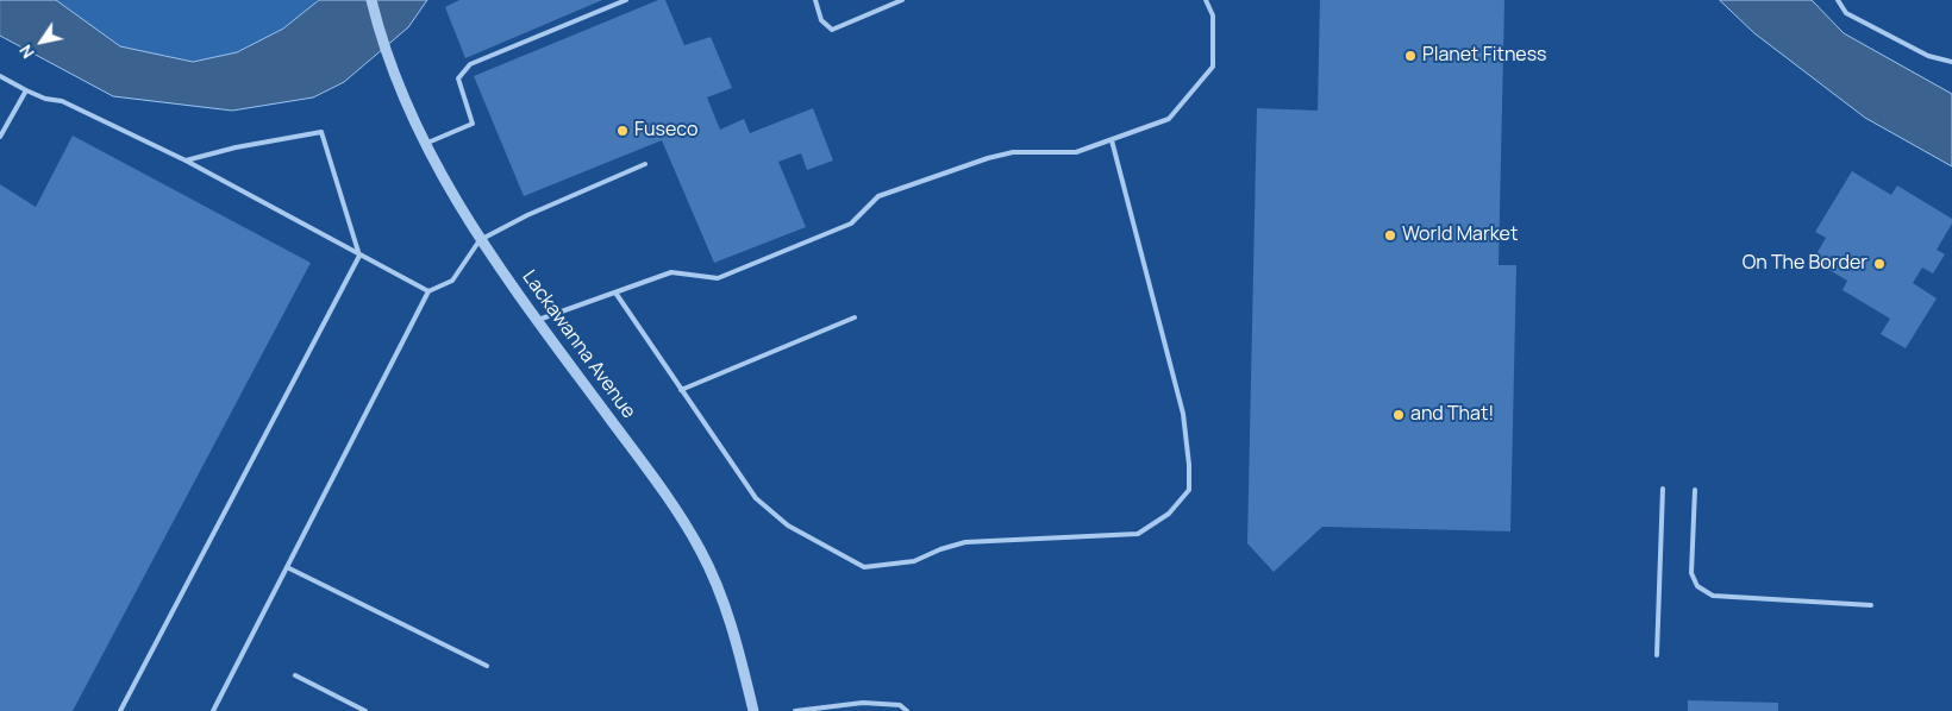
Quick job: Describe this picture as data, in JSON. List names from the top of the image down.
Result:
{
  "streets": {
    "street": ["Lackawanna Avenue"]
  },
  "places": [
    "Planet Fitness",
    "Fuseco",
    "World Market",
    "On The Border",
    "and That!"
  ],
  "north": "bottom left"
}
